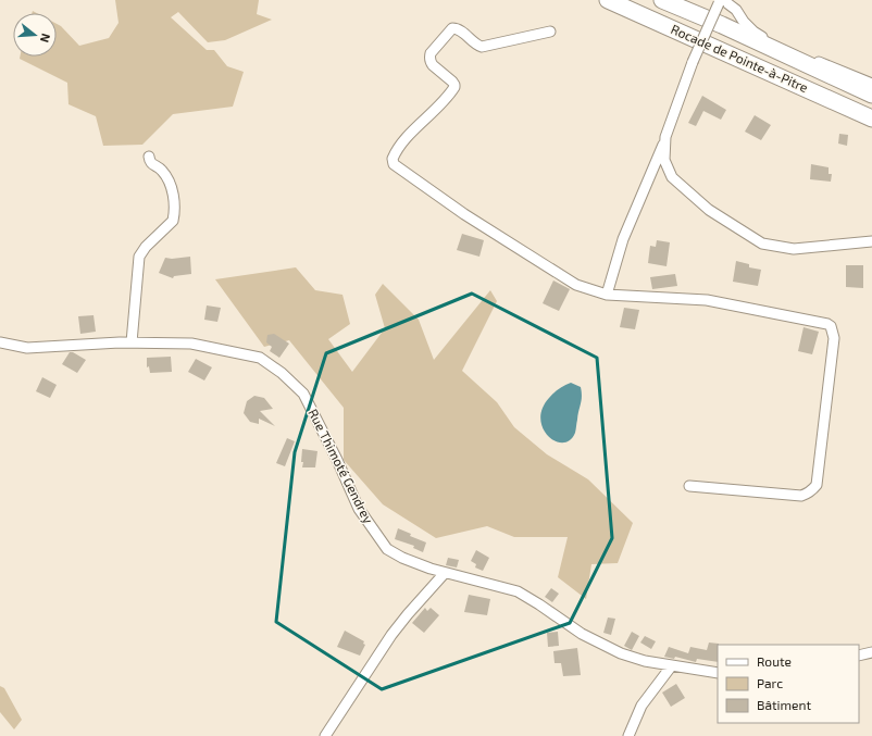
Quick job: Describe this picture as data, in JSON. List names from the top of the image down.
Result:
{
  "streets": {
    "highway": ["Rocade de Pointe-à-Pitre"],
    "street": ["Rue Thimoté Gendrey"]
  },
  "legend": ["Route", "Parc", "Bâtiment"],
  "north": "right"
}
